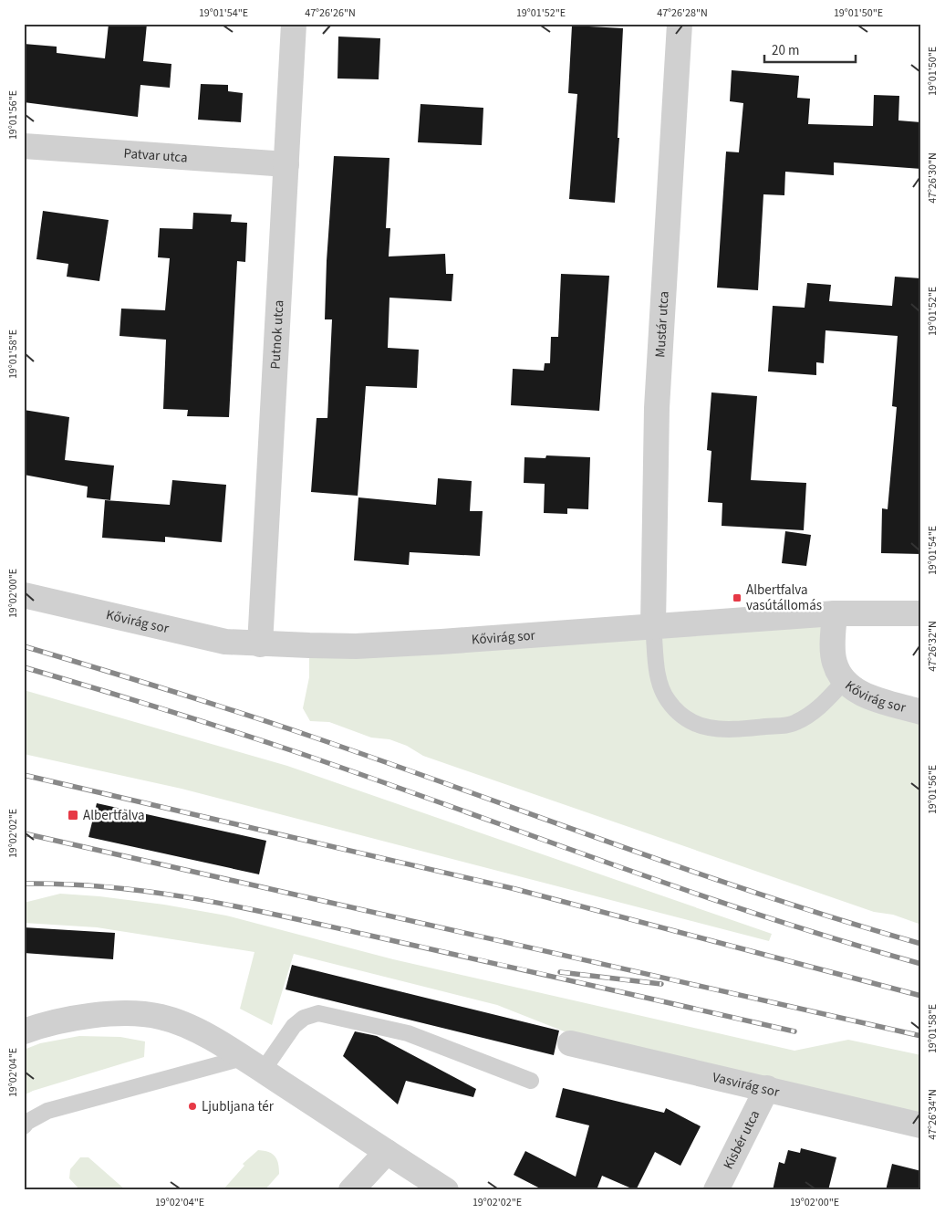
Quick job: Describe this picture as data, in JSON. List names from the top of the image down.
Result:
{
  "streets": {
    "street": [
      "Patvar utca",
      "Mustár utca",
      "Putnok utca",
      "Kővirág sor",
      "Vasvirág sor",
      "Kisbér utca"
    ]
  },
  "crossings": [
    ["Patvar utca", "Putnok utca"],
    ["Mustár utca", "Kővirág sor"],
    ["Putnok utca", "Kővirág sor"],
    ["Vasvirág sor", "Kisbér utca"]
  ],
  "places": {
    "transit": ["Albertfalva vasútállomás", "Albertfalva"],
    "other": ["Ljubljana tér"]
  },
  "scale_bar": "20 m",
  "coordinates": [
    "19°01'54\"E",
    "47°26'26\"N",
    "19°01'52\"E",
    "47°26'28\"N",
    "19°01'50\"E",
    "19°01'56\"E",
    "47°26'30\"N",
    "19°01'58\"E",
    "19°02'00\"E",
    "47°26'32\"N",
    "19°02'02\"E",
    "19°02'04\"E",
    "47°26'34\"N"
  ]
}
